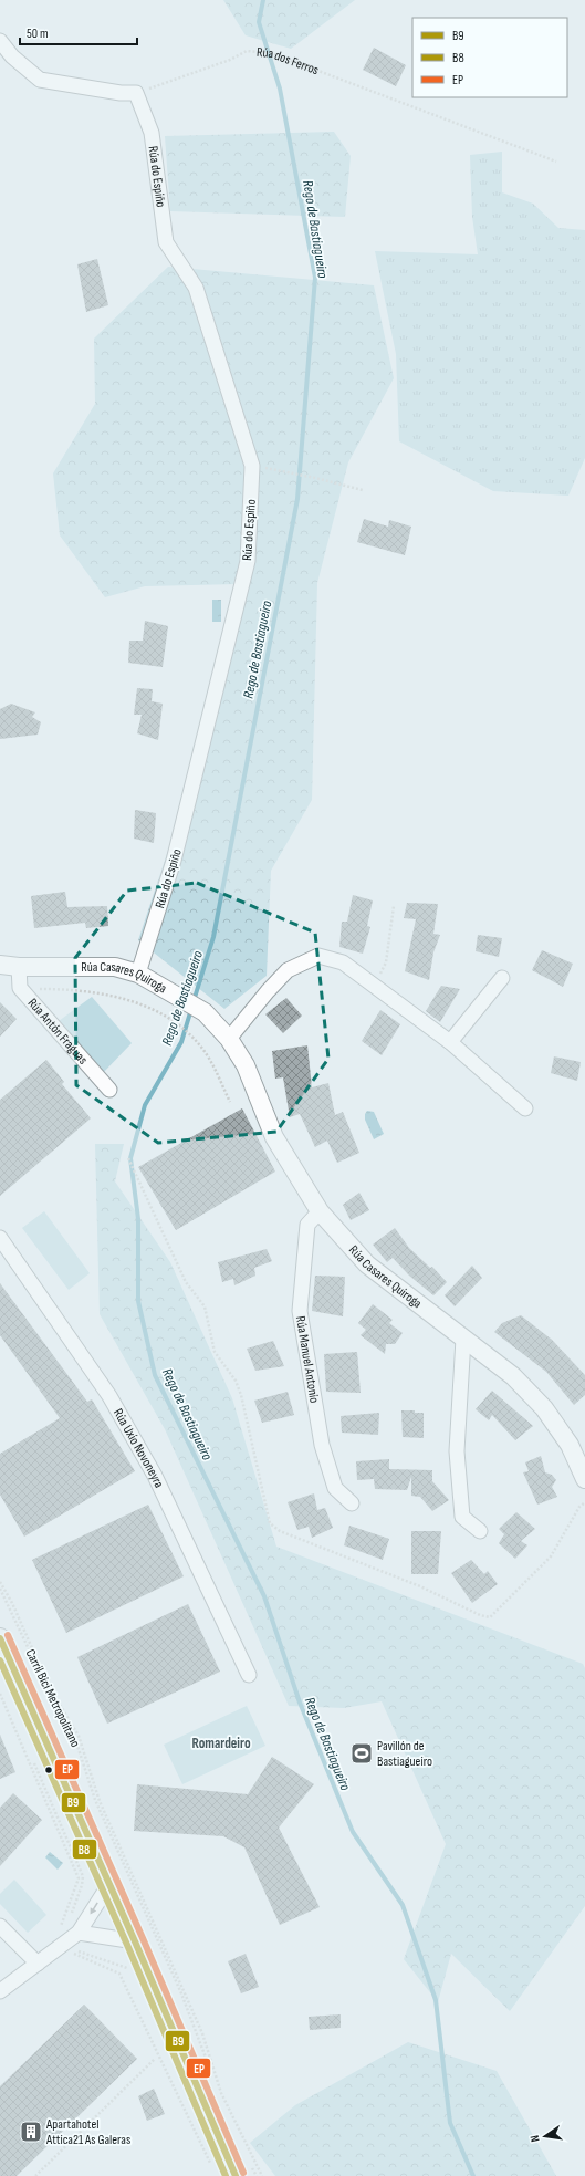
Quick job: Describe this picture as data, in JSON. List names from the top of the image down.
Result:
{
  "streets": {
    "street": [
      "Rúa do Espiño",
      "Rúa Casares Quiroga",
      "Rúa Antón Fraguas",
      "Rúa Manuel Antonio",
      "Rúa Uxío Novoneyra"
    ],
    "path": ["Rúa dos Ferros", "Carril Bici Metropolitano"]
  },
  "crossings": [
    ["Rúa dos Ferros", "Rúa do Espiño"],
    ["Rúa do Espiño", "Rúa Casares Quiroga"],
    ["Rúa Casares Quiroga", "Rúa Antón Fraguas"],
    ["Rúa Casares Quiroga", "Rúa Manuel Antonio"]
  ],
  "districts": ["Romardeiro"],
  "water": ["Rego de Bastiagueiro"],
  "places": {
    "sports": ["Pavillón de Bastiagueiro"],
    "building": ["Apartahotel Attica21 As Galeras"]
  },
  "lines": ["transit line EP", "transit line B9", "transit line B8"],
  "legend": ["B9", "B8", "EP"],
  "scale_bar": "50 m",
  "north": "left"
}
